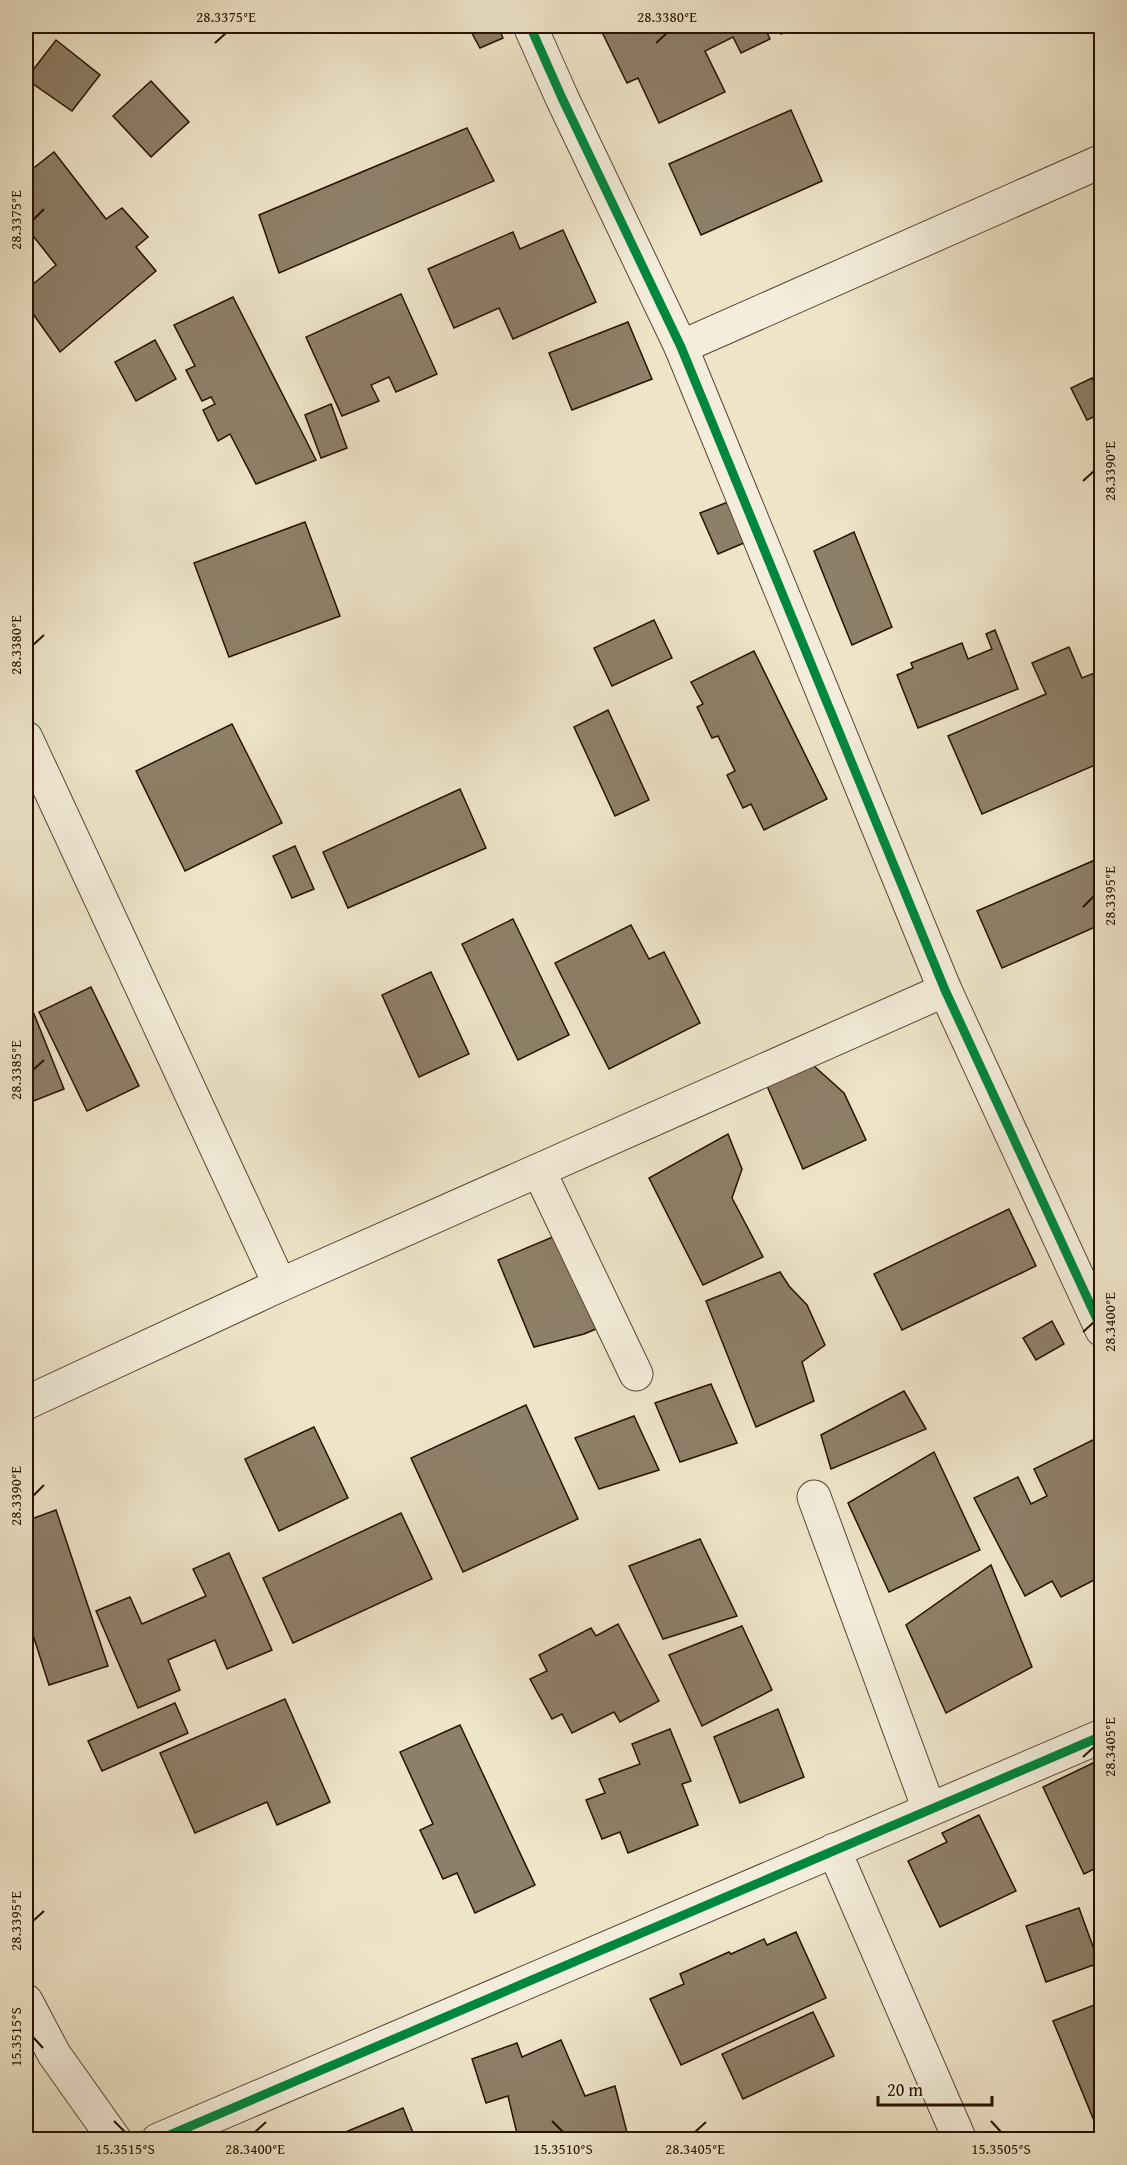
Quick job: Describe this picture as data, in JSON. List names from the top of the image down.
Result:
{
  "scale_bar": "20 m",
  "coordinates": [
    "28.3375°E",
    "28.3380°E",
    "28.3390°E",
    "28.3395°E",
    "28.3385°E",
    "28.3400°E",
    "28.3405°E",
    "15.3515°S",
    "15.3510°S",
    "15.3505°S"
  ]
}
